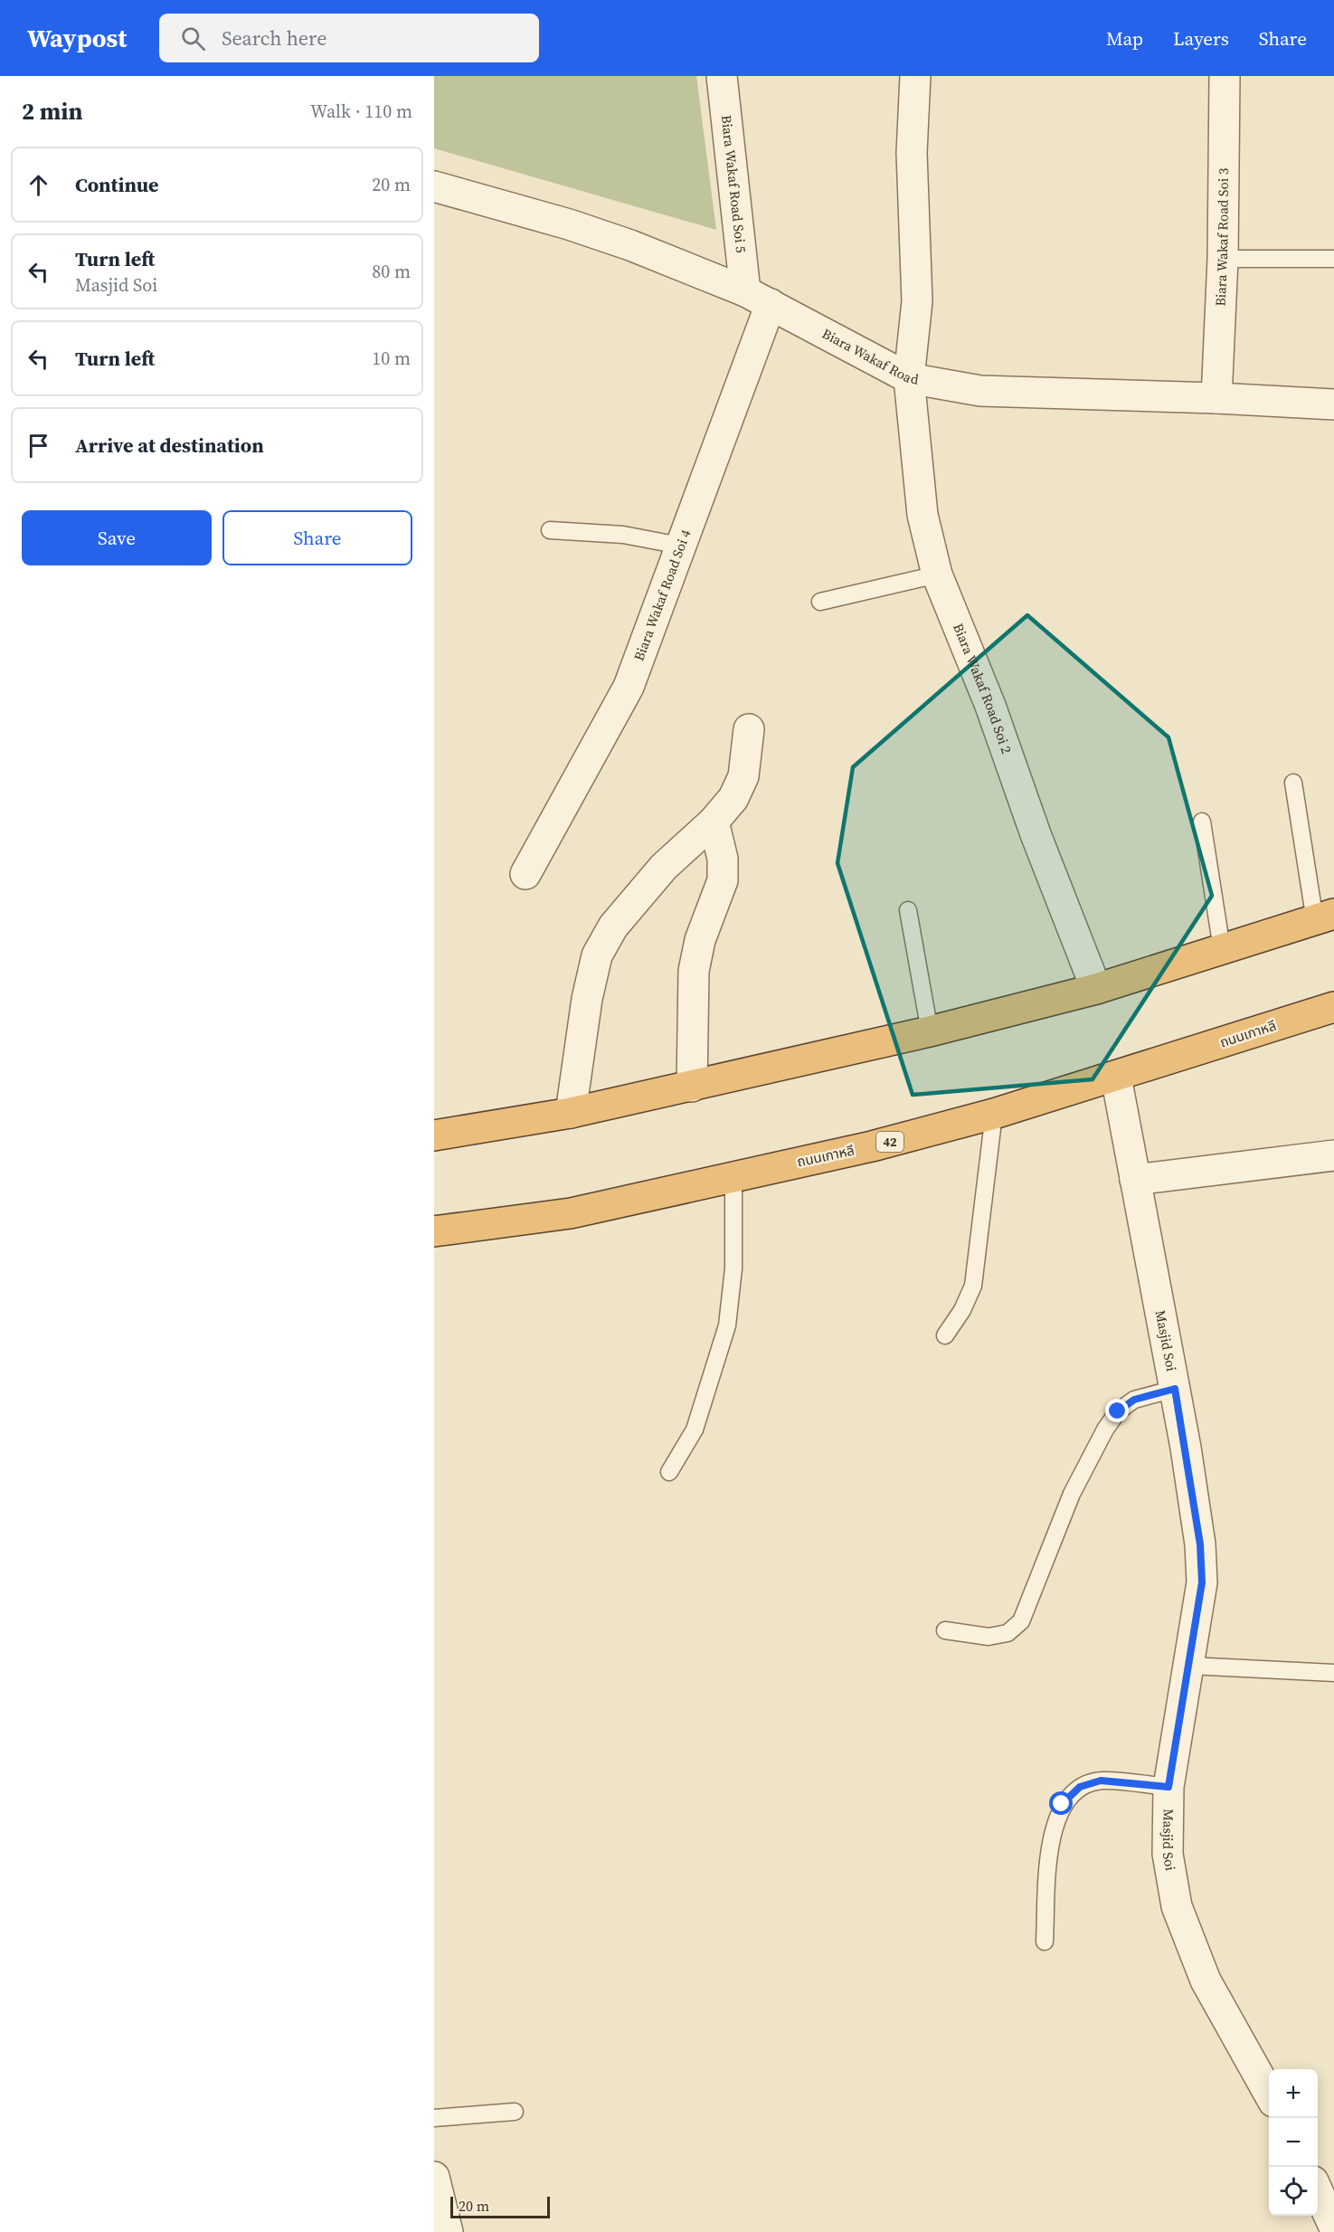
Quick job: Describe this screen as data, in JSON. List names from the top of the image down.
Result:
{
  "streets": {
    "highway": ["ถนนเกาหลี", "42"],
    "street": [
      "Biara Wakaf Road Soi 5",
      "Biara Wakaf Road Soi 3",
      "Biara Wakaf Road",
      "Biara Wakaf Road Soi 4",
      "Biara Wakaf Road Soi 2",
      "Masjid Soi"
    ]
  },
  "crossings": [
    ["Biara Wakaf Road Soi 5", "Biara Wakaf Road"],
    ["Biara Wakaf Road Soi 5", "Biara Wakaf Road Soi 4"],
    ["Biara Wakaf Road Soi 3", "Biara Wakaf Road"],
    ["Biara Wakaf Road", "Biara Wakaf Road Soi 4"],
    ["Biara Wakaf Road", "Biara Wakaf Road Soi 2"],
    ["ถนนเกาหลี", "Masjid Soi"]
  ],
  "scale_bar": "20 m",
  "page": {
    "header": "Waypost",
    "search": "Search here",
    "nav": ["Map", "Layers", "Share"],
    "heading": ["2 min", "Walk · 110 m"],
    "list": [
      ["Continue", "20 m"],
      ["Turn left", "Masjid Soi", "80 m"],
      ["Turn left", "10 m"],
      "Arrive at destination"
    ],
    "buttons": ["Save", "Share"],
    "map_buttons": ["+", "−"],
    "scale": "20 m"
  }
}
